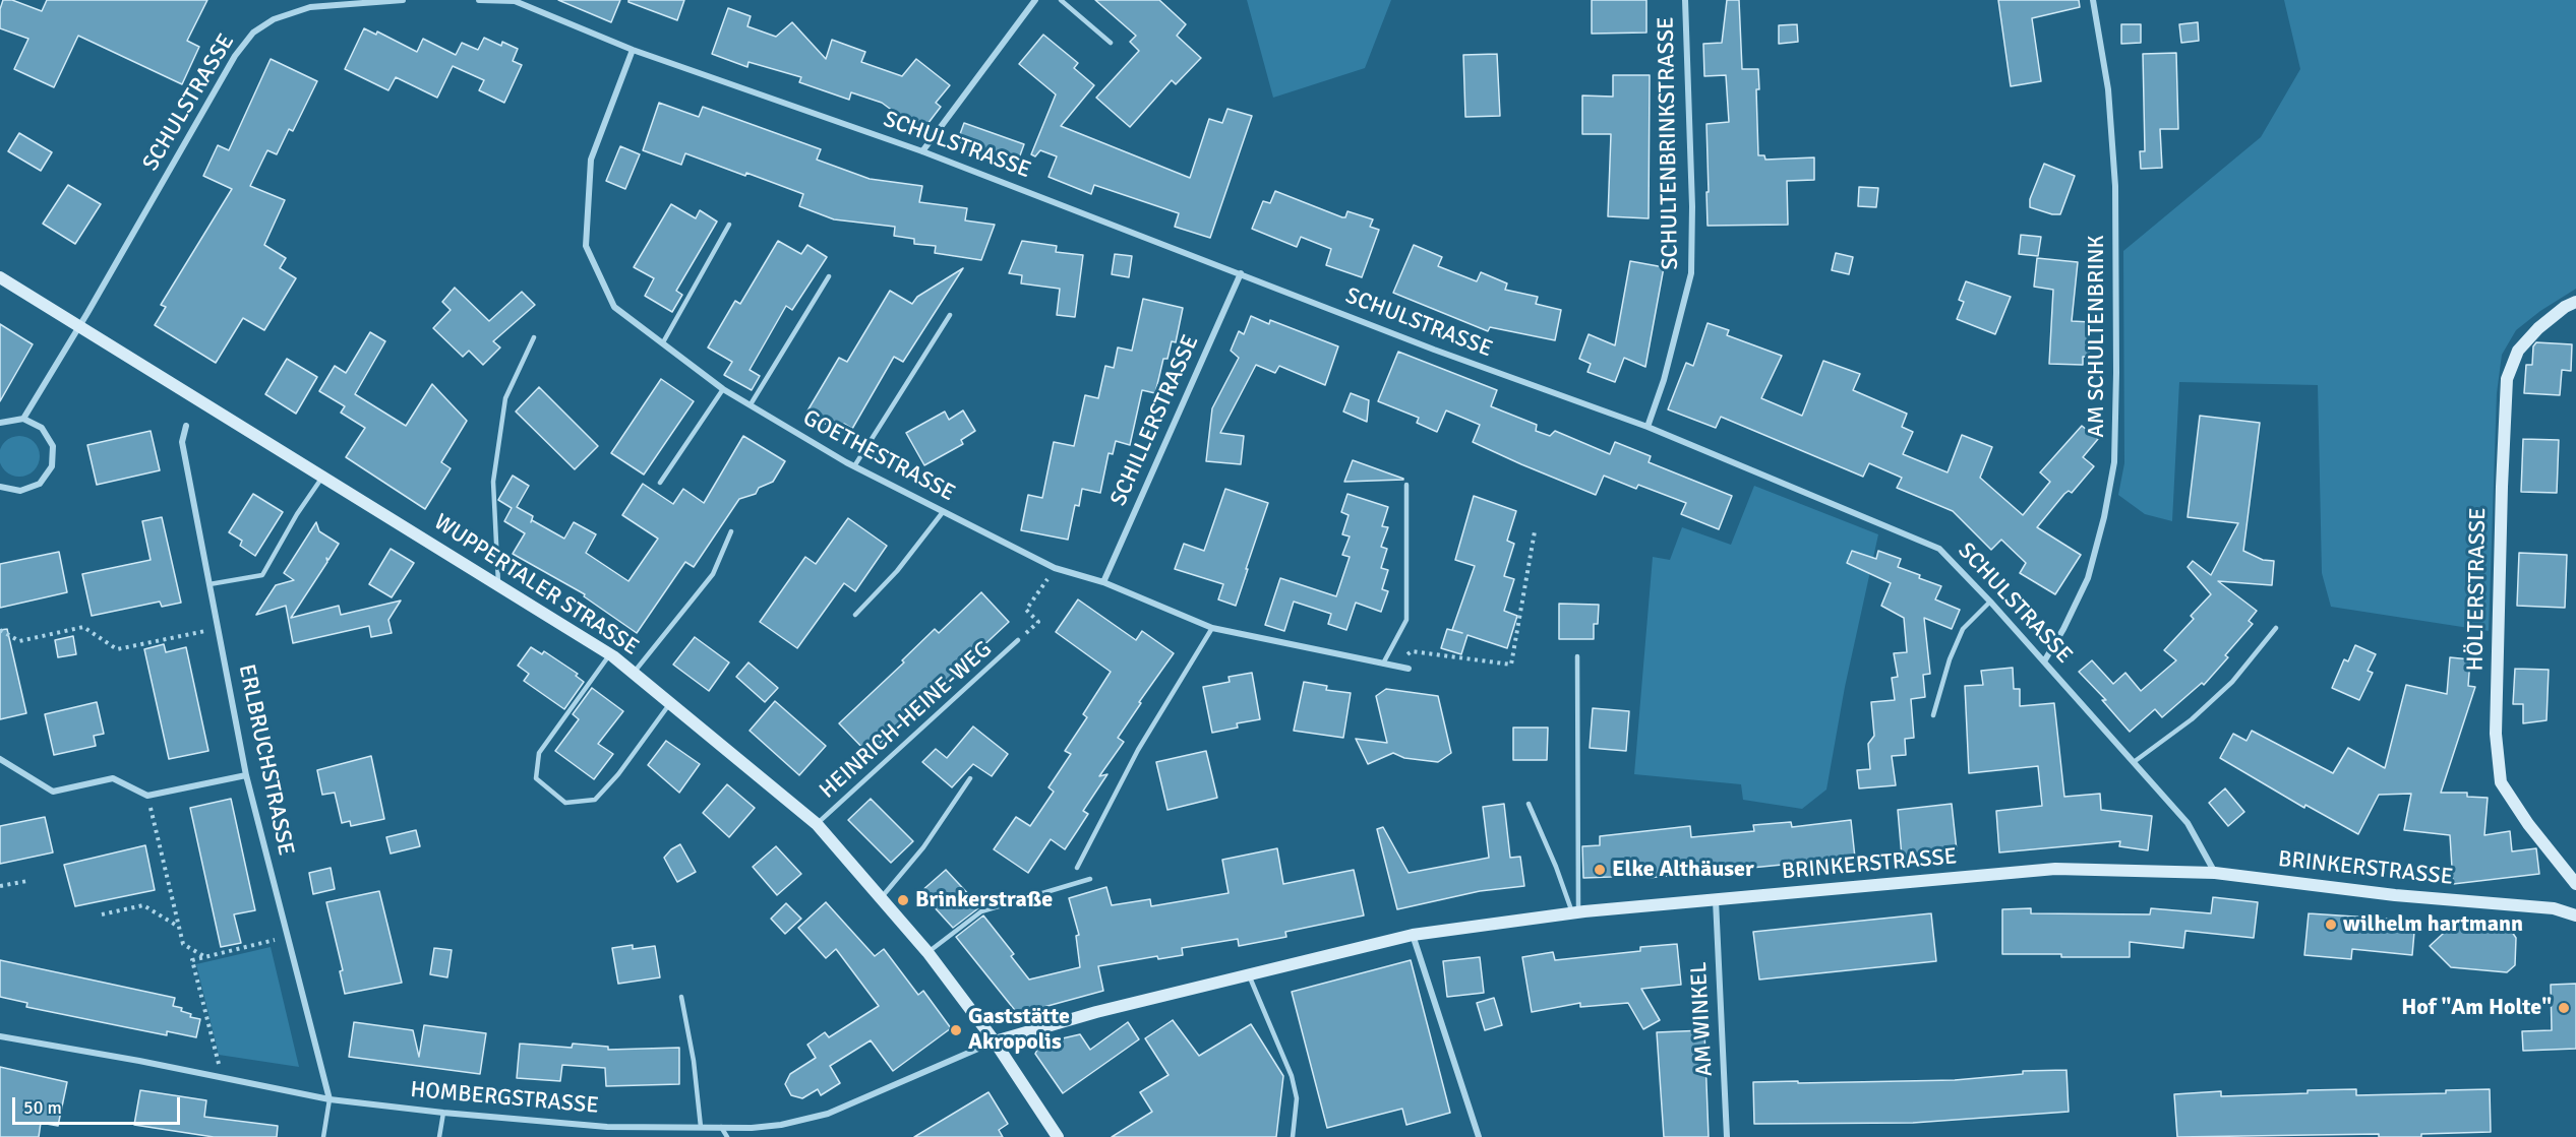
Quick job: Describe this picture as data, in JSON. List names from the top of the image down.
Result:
{
  "streets": {
    "street": [
      "SCHULSTRASSE",
      "SCHULTENBRINKSTRASSE",
      "AM SCHULTENBRINK",
      "SCHILLERSTRASSE",
      "GOETHESTRASSE",
      "WUPPERTALER STRASSE",
      "HÖLTERSTRASSE",
      "ERLBRUCHSTRASSE",
      "BRINKERSTRASSE",
      "AM WINKEL",
      "HOMBERGSTRASSE"
    ],
    "lane": ["HEINRICH-HEINE-WEG"]
  },
  "crossings": [
    ["SCHULSTRASSE", "SCHULTENBRINKSTRASSE"],
    ["SCHULSTRASSE", "AM SCHULTENBRINK"],
    ["SCHULSTRASSE", "SCHILLERSTRASSE"],
    ["SCHULSTRASSE", "GOETHESTRASSE"],
    ["SCHULSTRASSE", "WUPPERTALER STRASSE"],
    ["SCHULSTRASSE", "BRINKERSTRASSE"],
    ["SCHILLERSTRASSE", "GOETHESTRASSE"],
    ["WUPPERTALER STRASSE", "HEINRICH-HEINE-WEG"],
    ["WUPPERTALER STRASSE", "BRINKERSTRASSE"],
    ["WUPPERTALER STRASSE", "HOMBERGSTRASSE"],
    ["ERLBRUCHSTRASSE", "HOMBERGSTRASSE"],
    ["BRINKERSTRASSE", "AM WINKEL"],
    ["BRINKERSTRASSE", "HOMBERGSTRASSE"]
  ],
  "places": [
    "Elke Althäuser",
    "Brinkerstraße",
    "wilhelm hartmann",
    "Hof \"Am Holte\"",
    "Gaststätte Akropolis"
  ],
  "scale_bar": "50 m"
}
